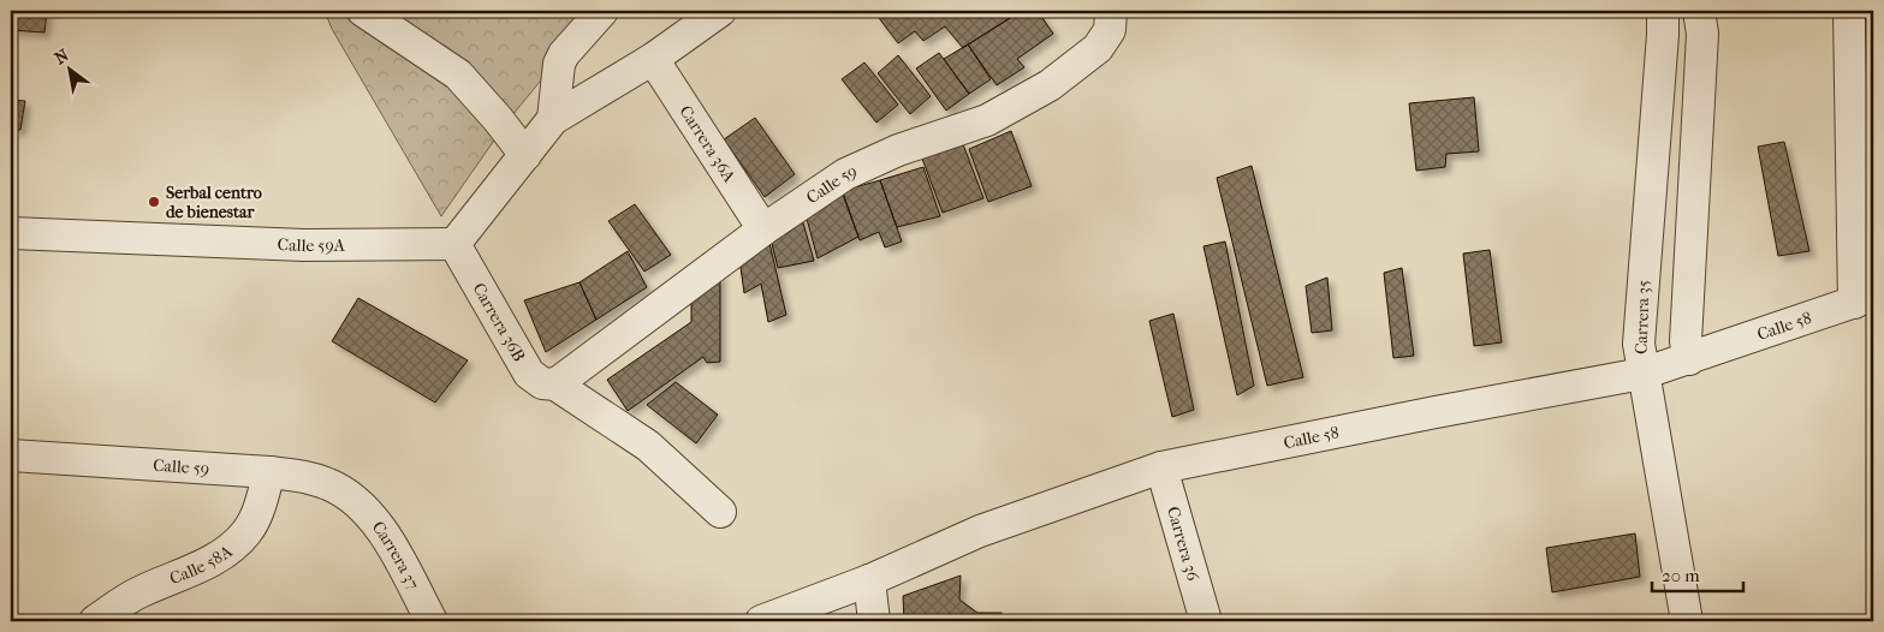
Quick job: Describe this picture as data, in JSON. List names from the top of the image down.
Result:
{
  "streets": {
    "street": [
      "Carrera 36A",
      "Calle 59",
      "Calle 59A",
      "Carrera 35",
      "Carrera 36B",
      "Calle 58",
      "Carrera 36",
      "Carrera 37",
      "Calle 58A"
    ]
  },
  "crossings": [
    ["Carrera 36A", "Calle 59"],
    ["Calle 59", "Carrera 36B"],
    ["Calle 59", "Carrera 37"],
    ["Calle 59", "Calle 58A"],
    ["Calle 59A", "Carrera 36B"],
    ["Carrera 35", "Calle 58"],
    ["Calle 58", "Carrera 36"]
  ],
  "places": ["Serbal centro de bienestar"],
  "scale_bar": "20 m",
  "north": "top left"
}
